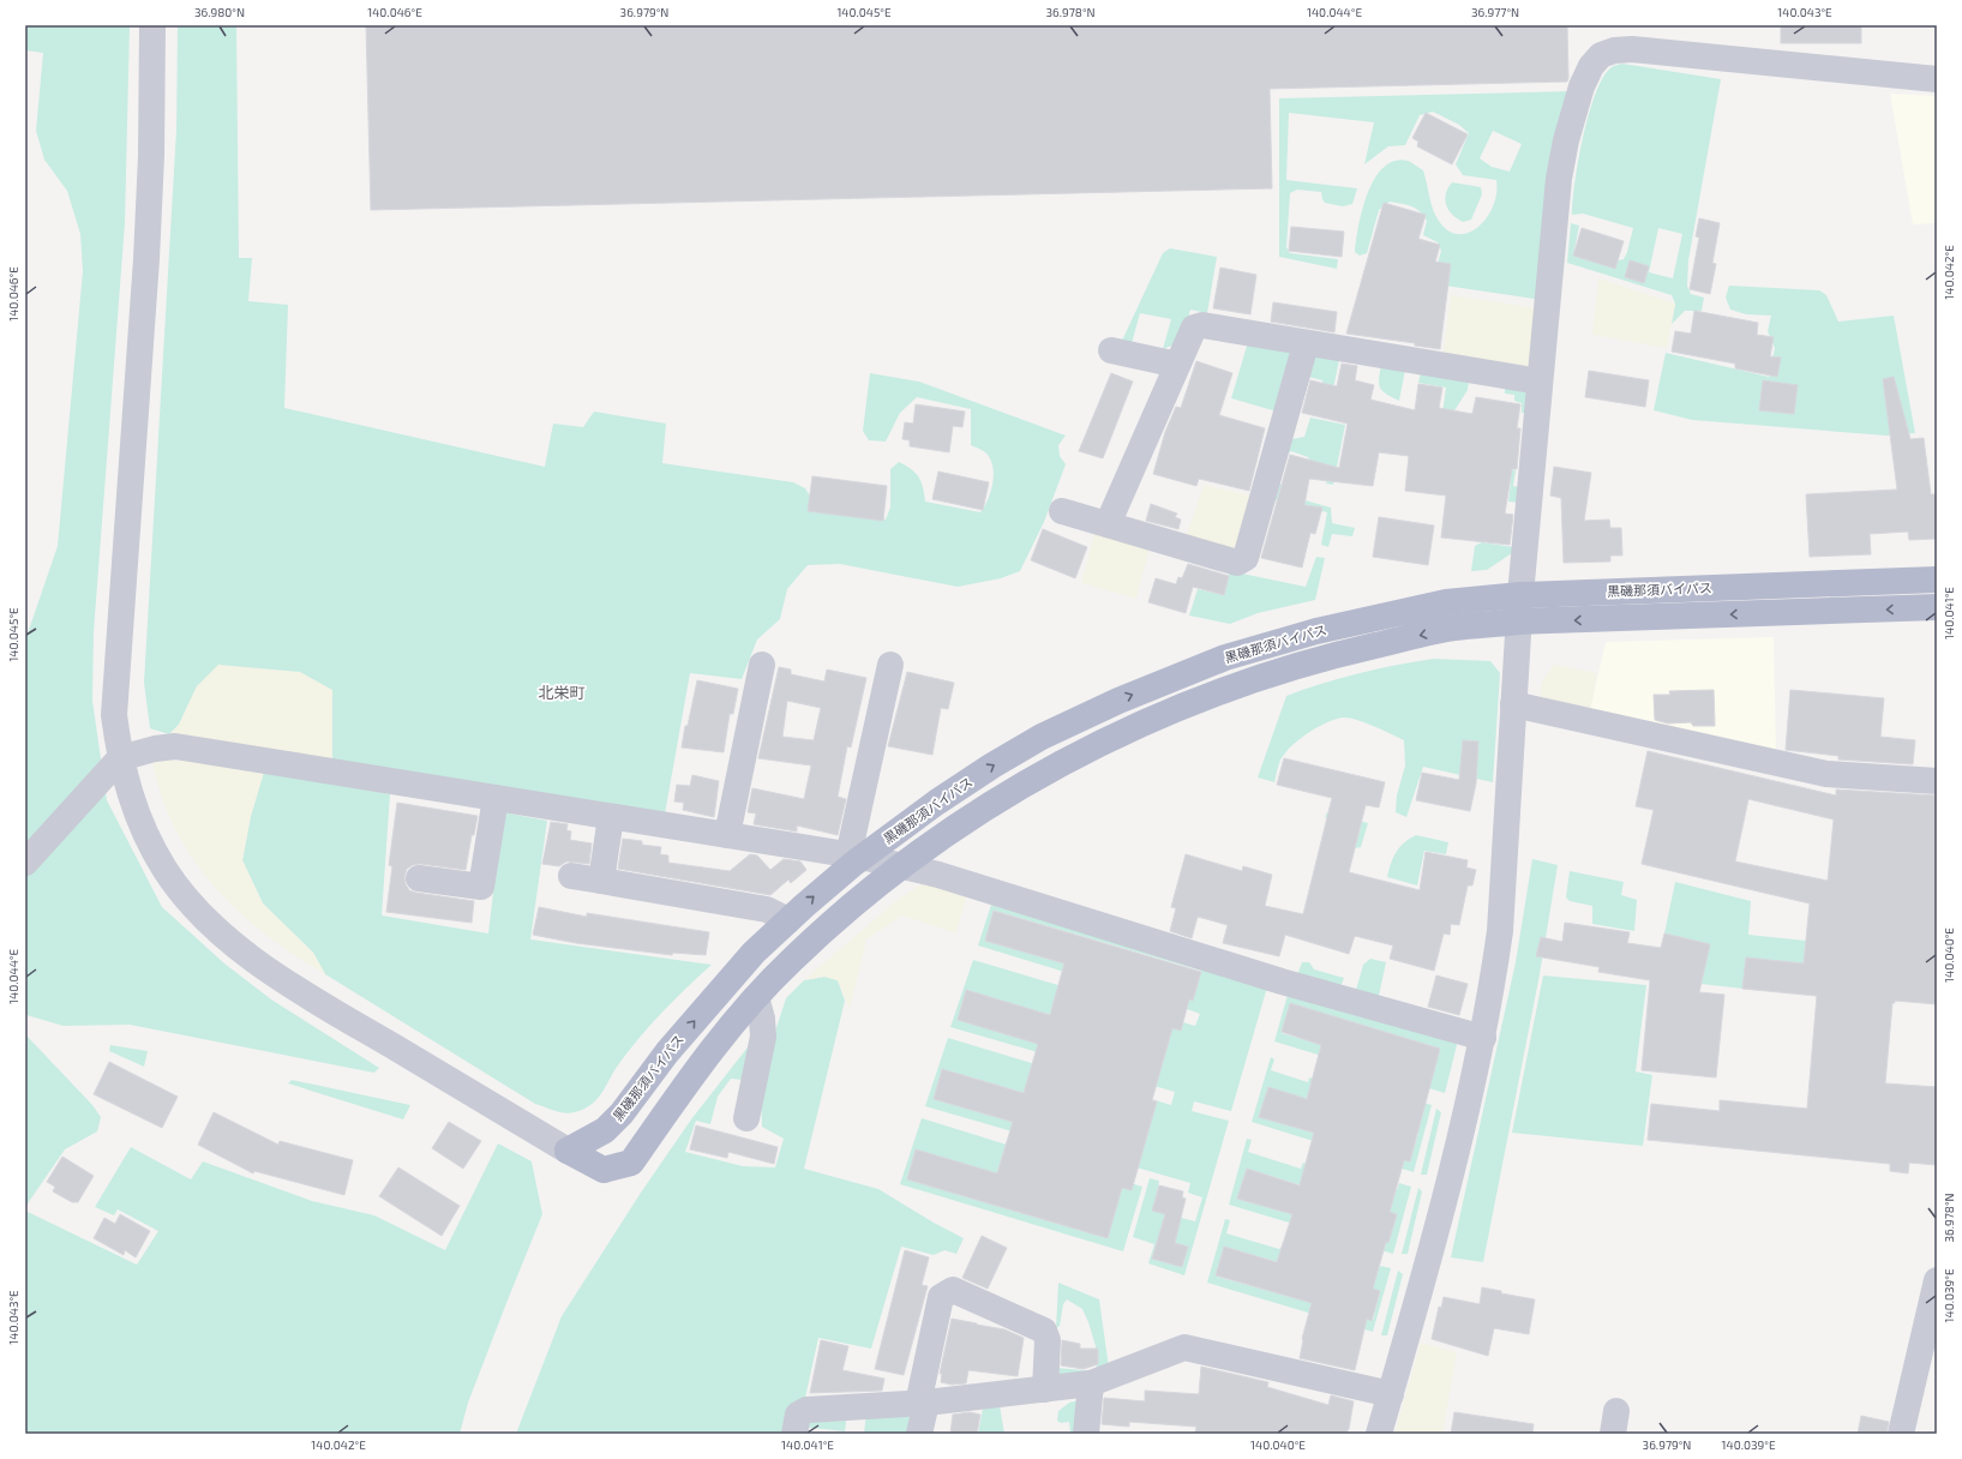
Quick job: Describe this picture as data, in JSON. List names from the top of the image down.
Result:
{
  "streets": {
    "main road": ["黒磯那須バイパス"]
  },
  "districts": ["北栄町"],
  "coordinates": [
    "36.980°N",
    "140.046°E",
    "36.979°N",
    "140.045°E",
    "36.978°N",
    "140.044°E",
    "36.977°N",
    "140.043°E",
    "140.042°E",
    "140.041°E",
    "140.040°E",
    "140.039°E"
  ]
}
